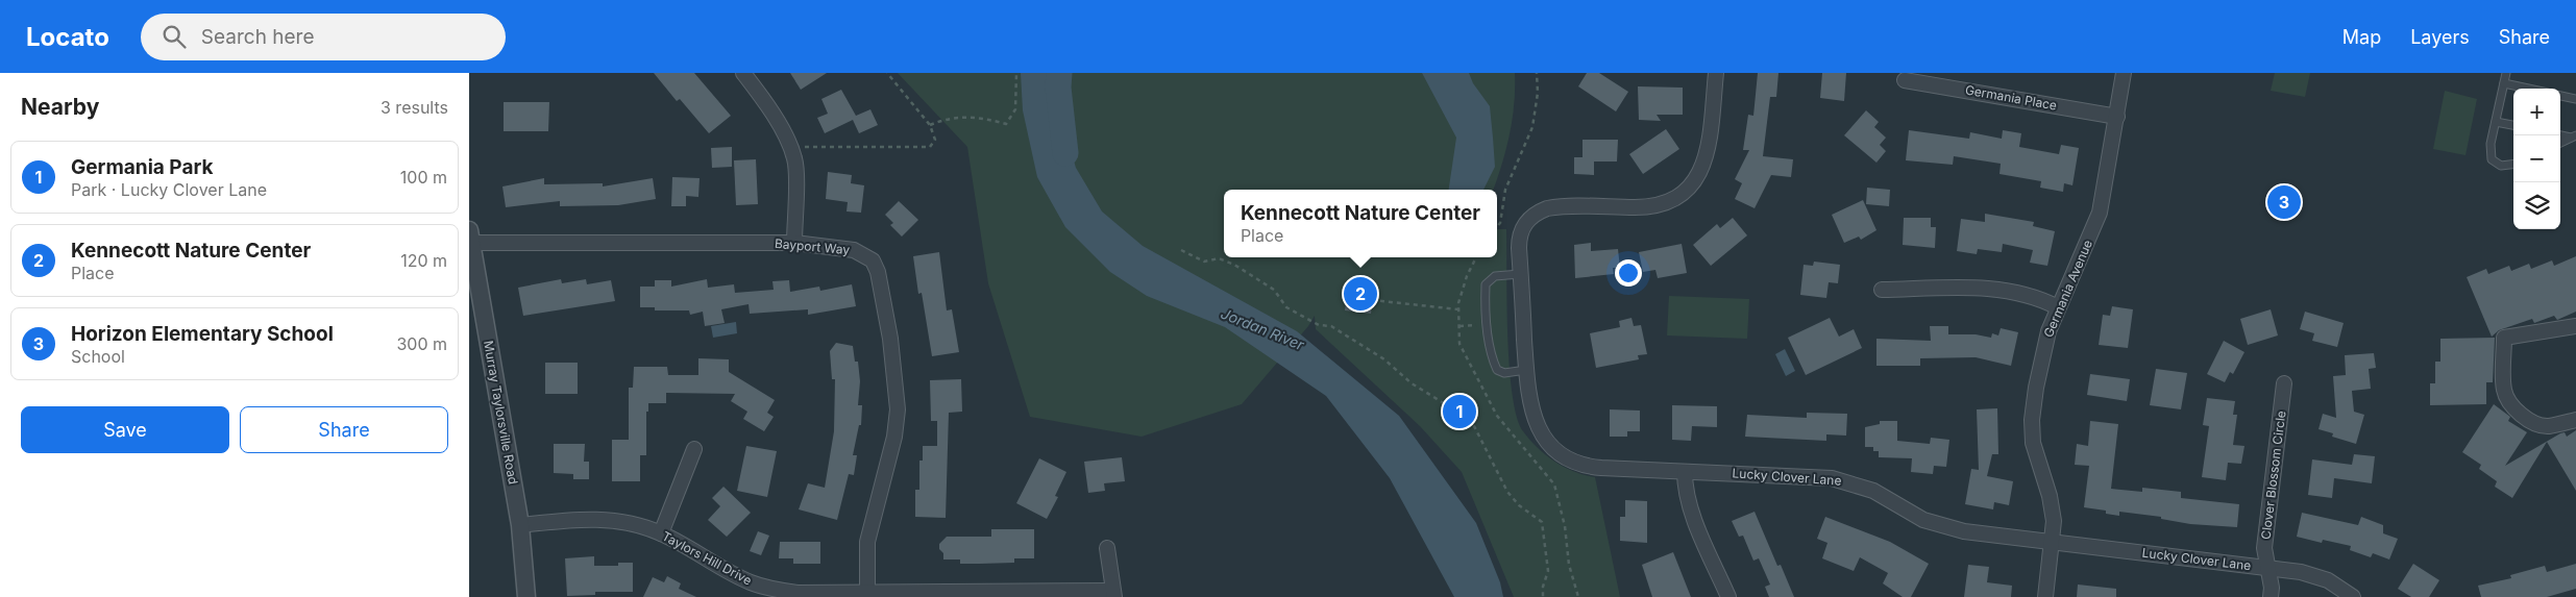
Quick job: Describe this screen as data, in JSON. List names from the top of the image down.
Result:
{
  "streets": {
    "street": [
      "Germania Place",
      "Bayport Way",
      "Germania Avenue",
      "Murray Taylorsville Road",
      "Clover Blossom Circle",
      "Lucky Clover Lane",
      "Taylors Hill Drive"
    ]
  },
  "crossings": [
    ["Germania Place", "Germania Avenue"],
    ["Bayport Way", "Murray Taylorsville Road"],
    ["Bayport Way", "Taylors Hill Drive"],
    ["Germania Avenue", "Lucky Clover Lane"],
    ["Murray Taylorsville Road", "Taylors Hill Drive"],
    ["Clover Blossom Circle", "Lucky Clover Lane"]
  ],
  "water": ["Jordan River"],
  "page": {
    "header": "Locato",
    "search": "Search here",
    "nav": ["Map", "Layers", "Share"],
    "heading": ["Nearby", "3 results"],
    "map_buttons": ["+", "−"],
    "list": [
      {
        "mark": "1",
        "name": "Germania Park",
        "note": "Park · Lucky Clover Lane",
        "value": "100 m"
      },
      {
        "mark": "2",
        "name": "Kennecott Nature Center",
        "note": "Place",
        "value": "120 m"
      },
      {
        "mark": "3",
        "name": "Horizon Elementary School",
        "note": "School",
        "value": "300 m"
      }
    ],
    "pins": ["3", "2", "1"],
    "popup": ["Kennecott Nature Center", "Place"],
    "buttons": ["Save", "Share"]
  }
}
